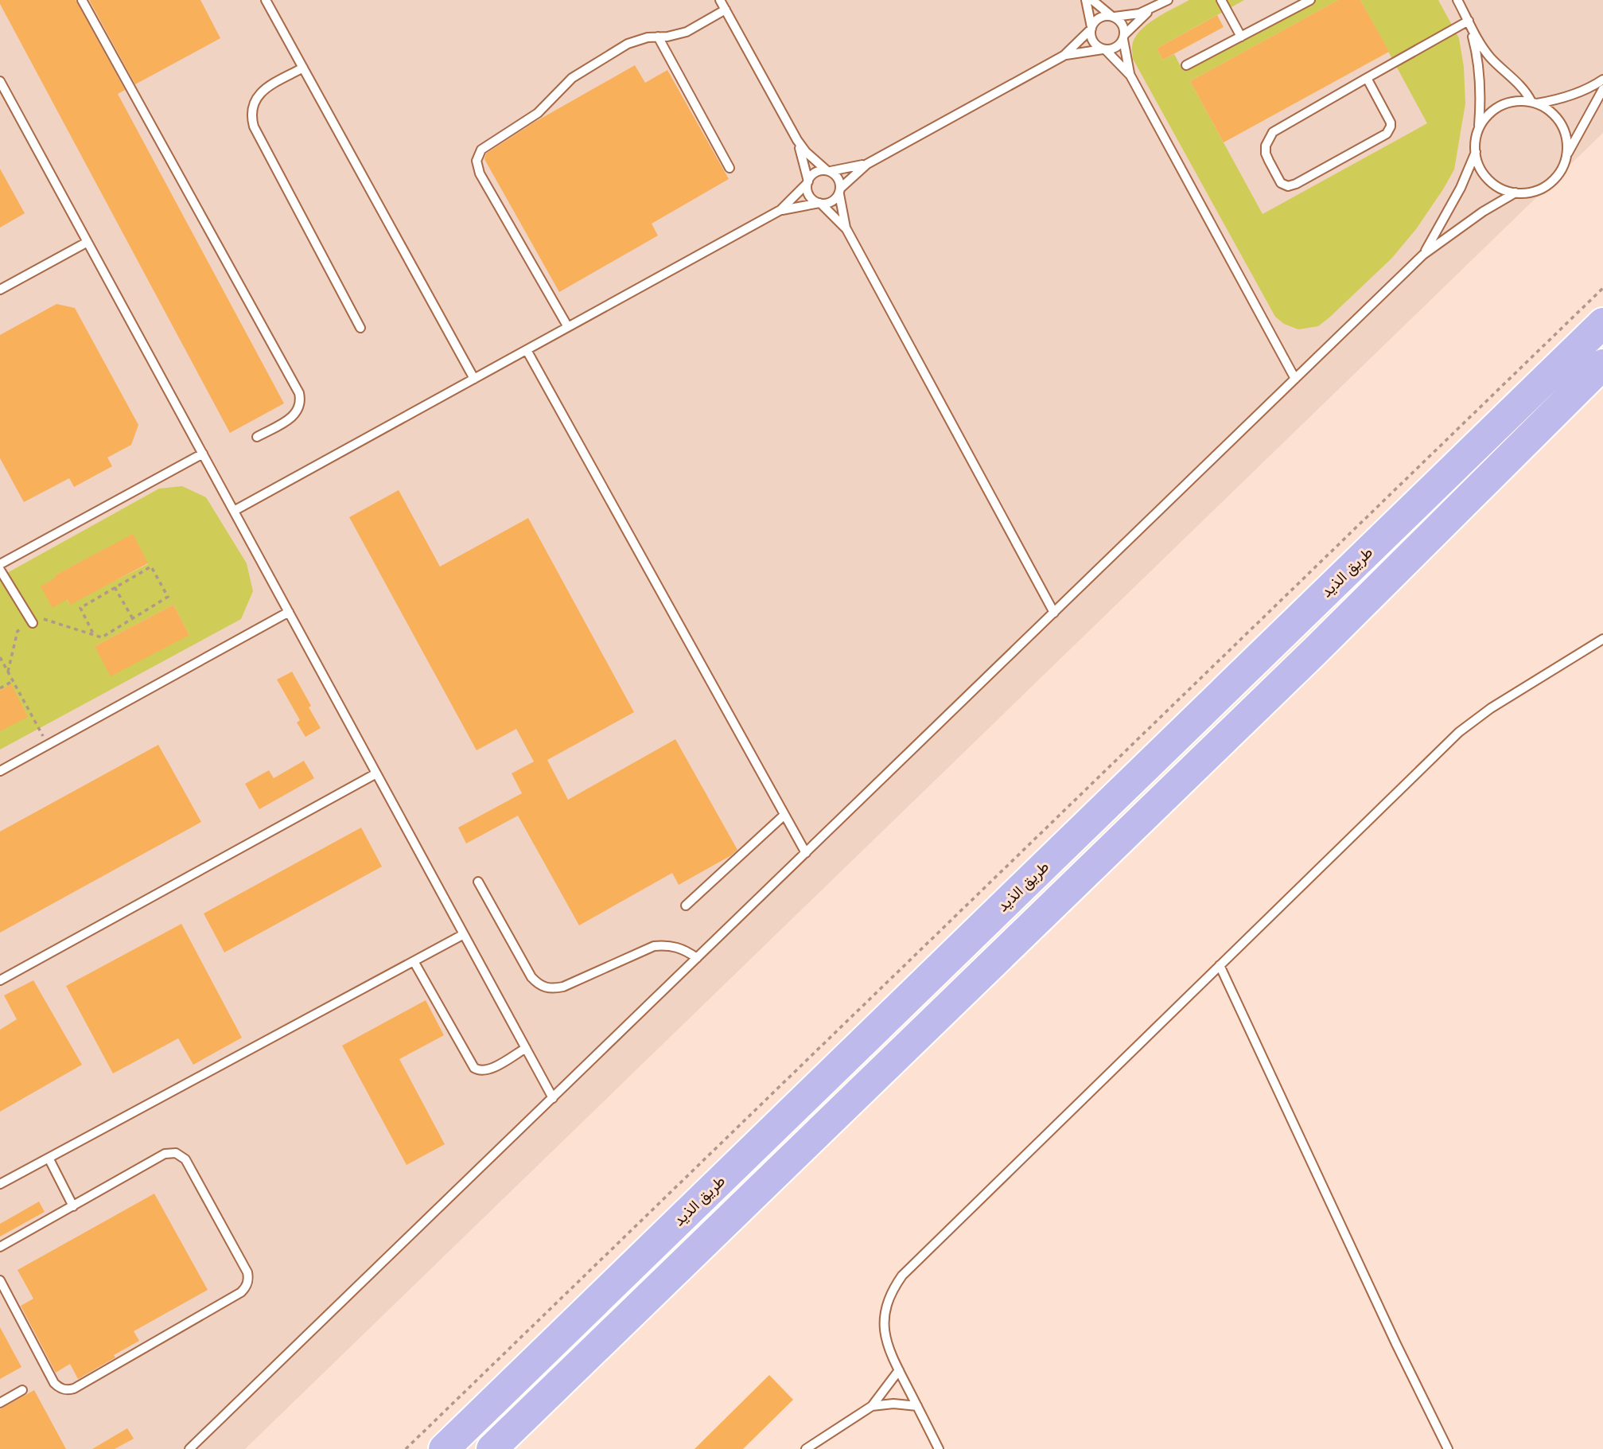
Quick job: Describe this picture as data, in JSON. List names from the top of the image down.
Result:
{
  "streets": {
    "highway": ["طريق الذيد"]
  }
}
